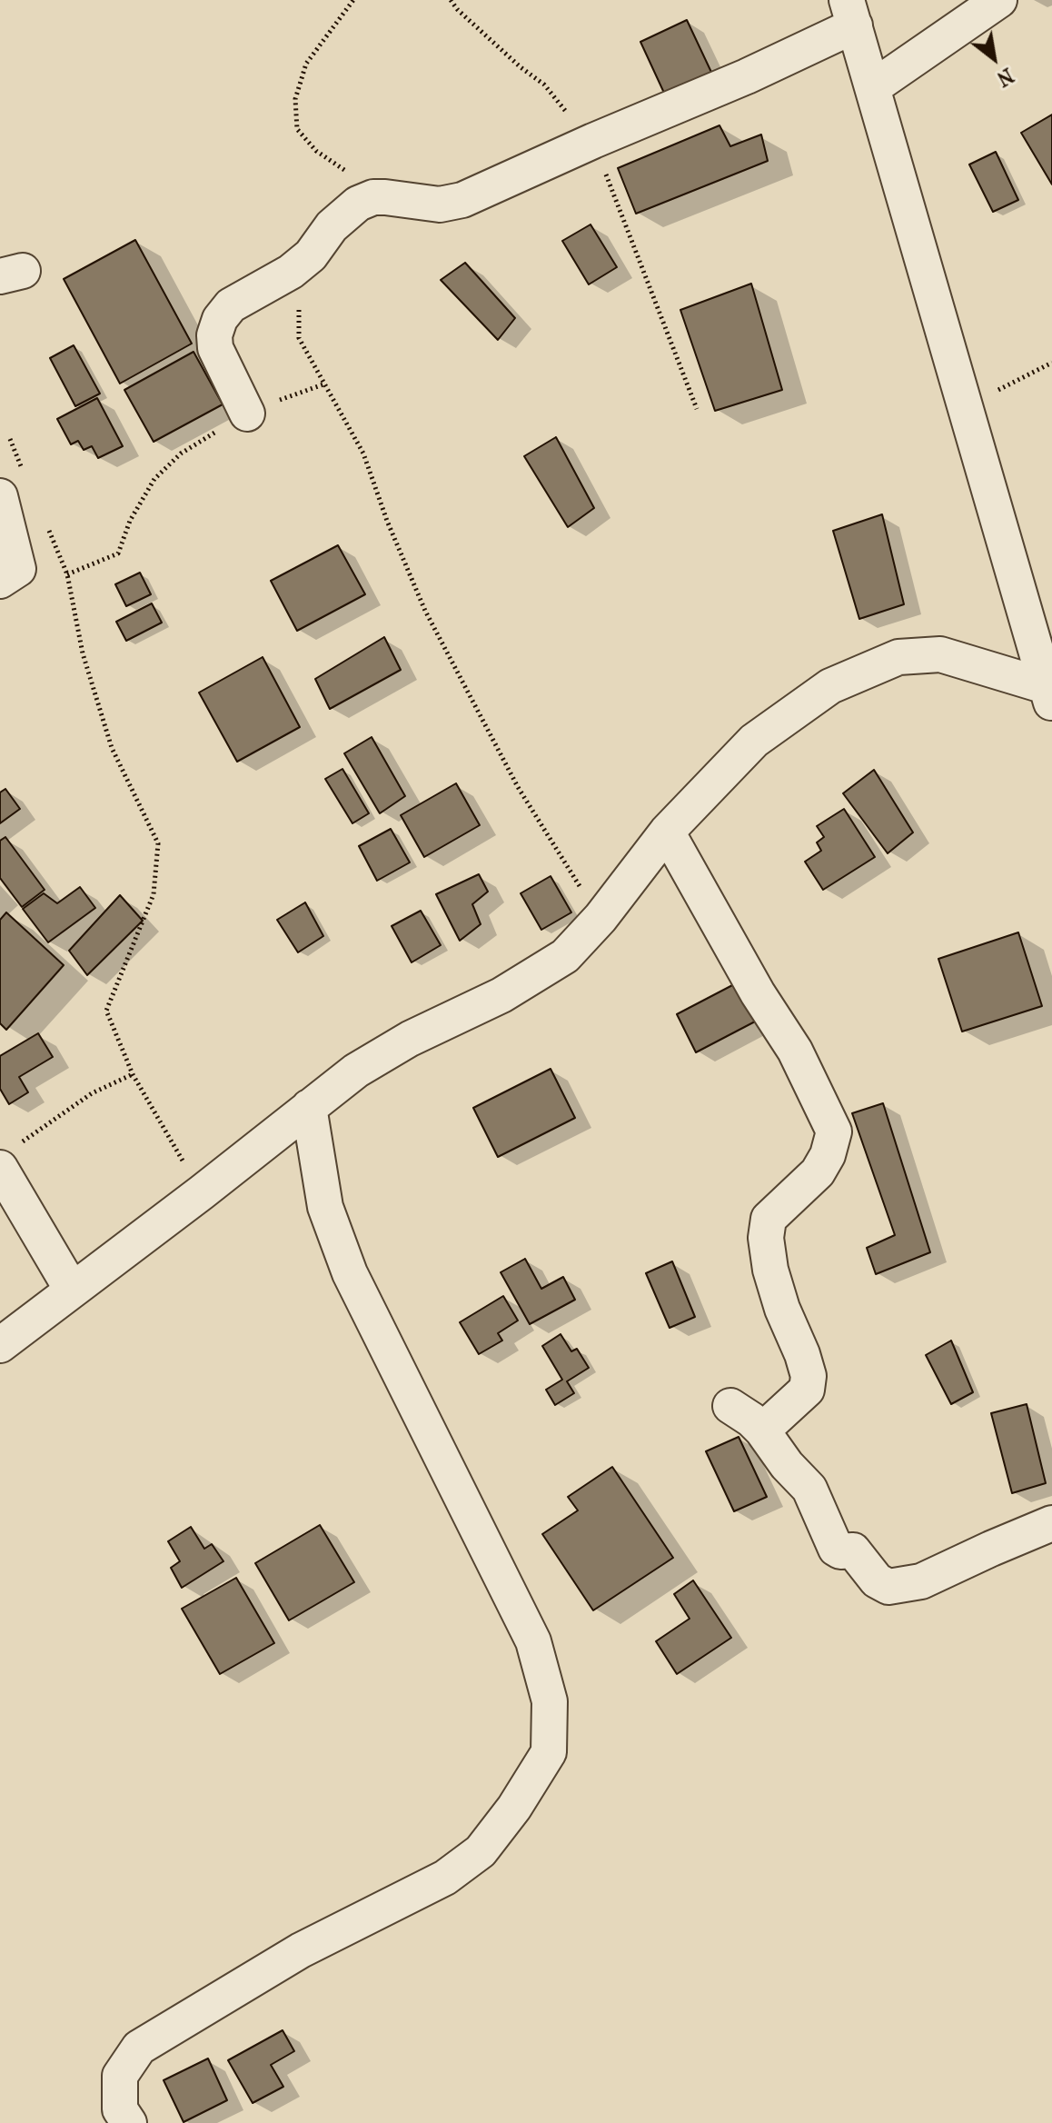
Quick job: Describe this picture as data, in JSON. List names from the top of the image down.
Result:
{
  "north": "bottom right"
}
